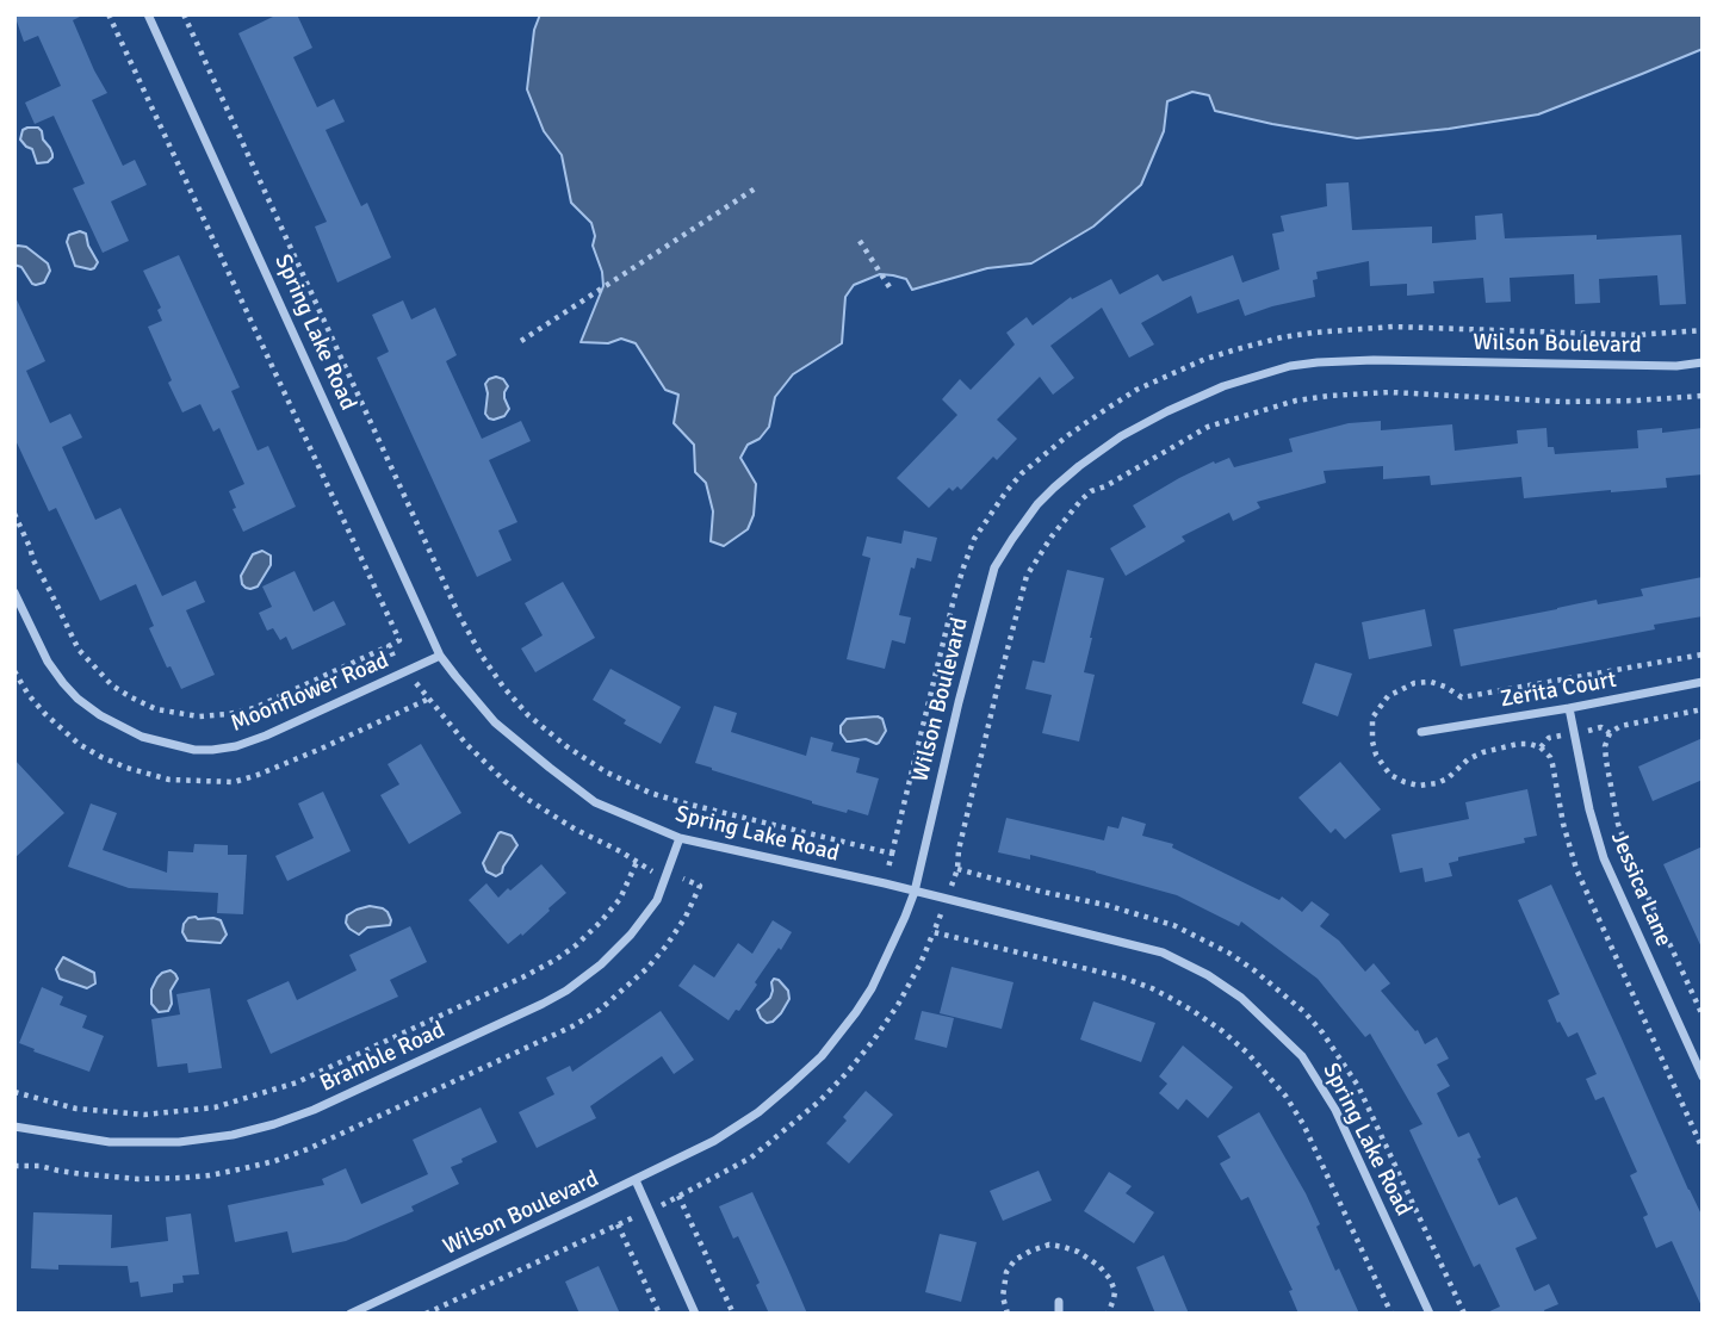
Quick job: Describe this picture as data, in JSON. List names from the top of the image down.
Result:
{
  "streets": {
    "street": [
      "Spring Lake Road",
      "Wilson Boulevard",
      "Zerita Court",
      "Moonflower Road",
      "Jessica Lane",
      "Bramble Road"
    ]
  },
  "crossings": [
    ["Spring Lake Road", "Wilson Boulevard"],
    ["Spring Lake Road", "Moonflower Road"],
    ["Spring Lake Road", "Bramble Road"],
    ["Zerita Court", "Jessica Lane"]
  ]
}
